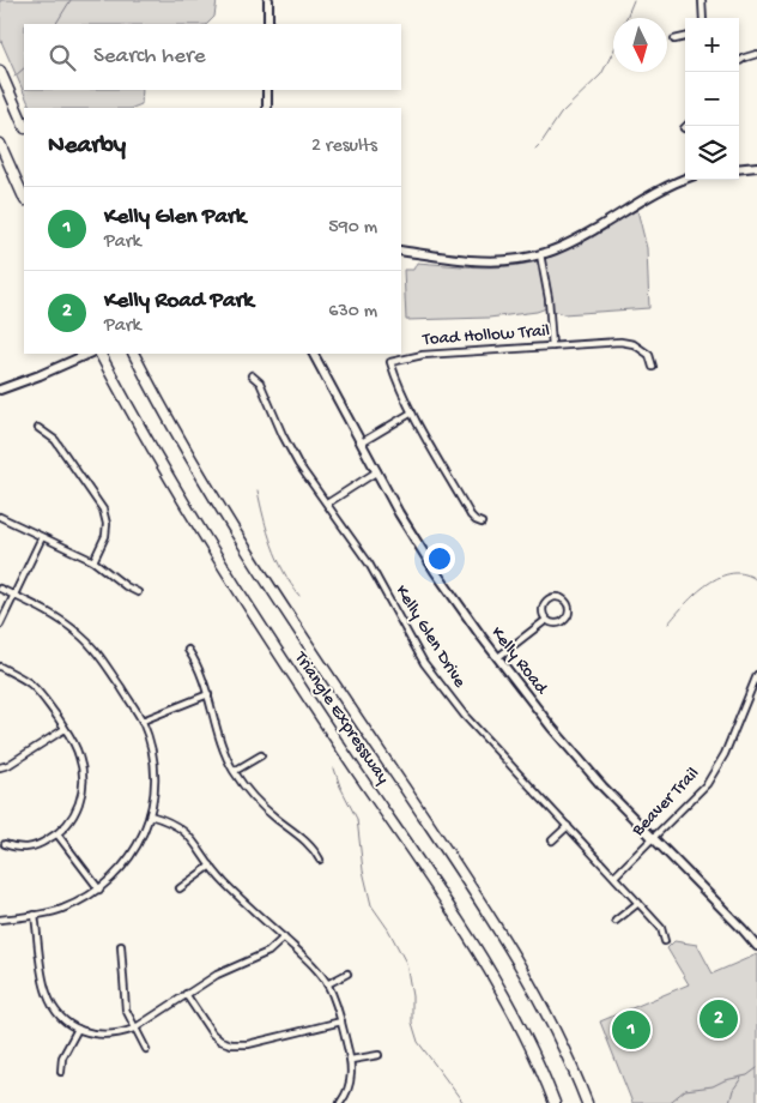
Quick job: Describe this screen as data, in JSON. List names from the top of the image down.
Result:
{
  "streets": {
    "highway": ["Triangle Expressway"],
    "street": [
      "Toad Hollow Trail",
      "Kelly Glen Drive",
      "Kelly Road",
      "Beaver Trail"
    ]
  },
  "crossings": [
    ["Kelly Glen Drive", "Beaver Trail"],
    ["Kelly Road", "Beaver Trail"]
  ],
  "north": "bottom",
  "page": {
    "map_buttons": ["+", "−"],
    "search": "Search here",
    "heading": ["Nearby", "2 results"],
    "list": [
      {
        "mark": "1",
        "name": "Kelly Glen Park",
        "note": "Park",
        "value": "590 m"
      },
      {
        "mark": "2",
        "name": "Kelly Road Park",
        "note": "Park",
        "value": "630 m"
      }
    ],
    "pins": ["2", "1"]
  }
}
